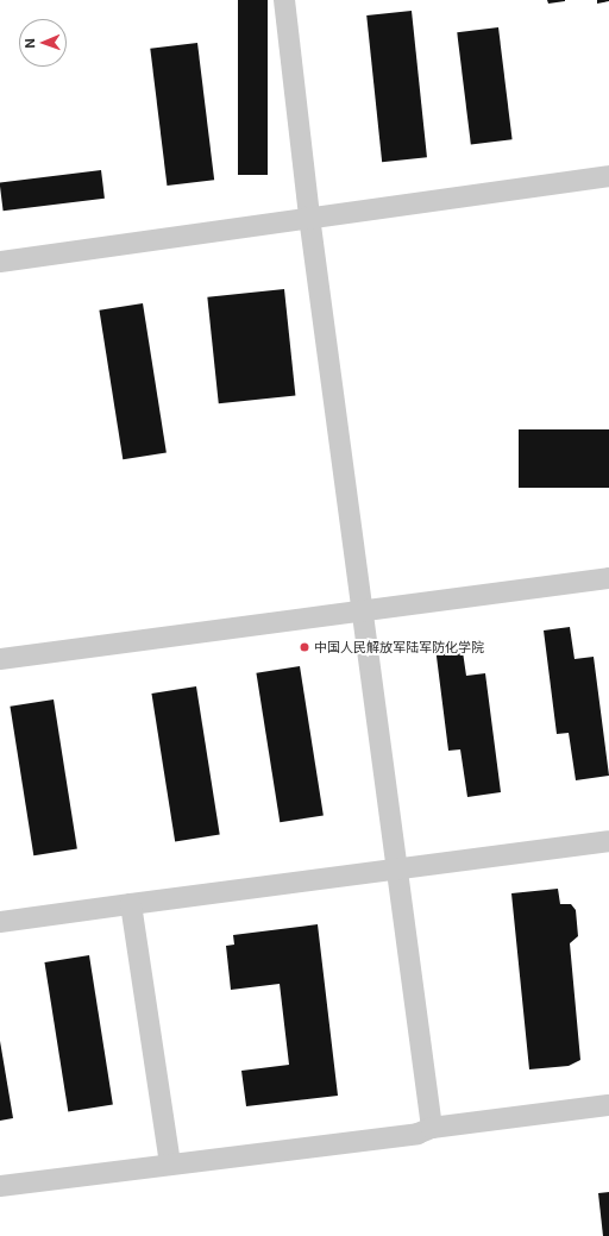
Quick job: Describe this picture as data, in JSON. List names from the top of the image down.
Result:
{
  "places": ["中国人民解放军陆军防化学院"],
  "north": "left"
}
